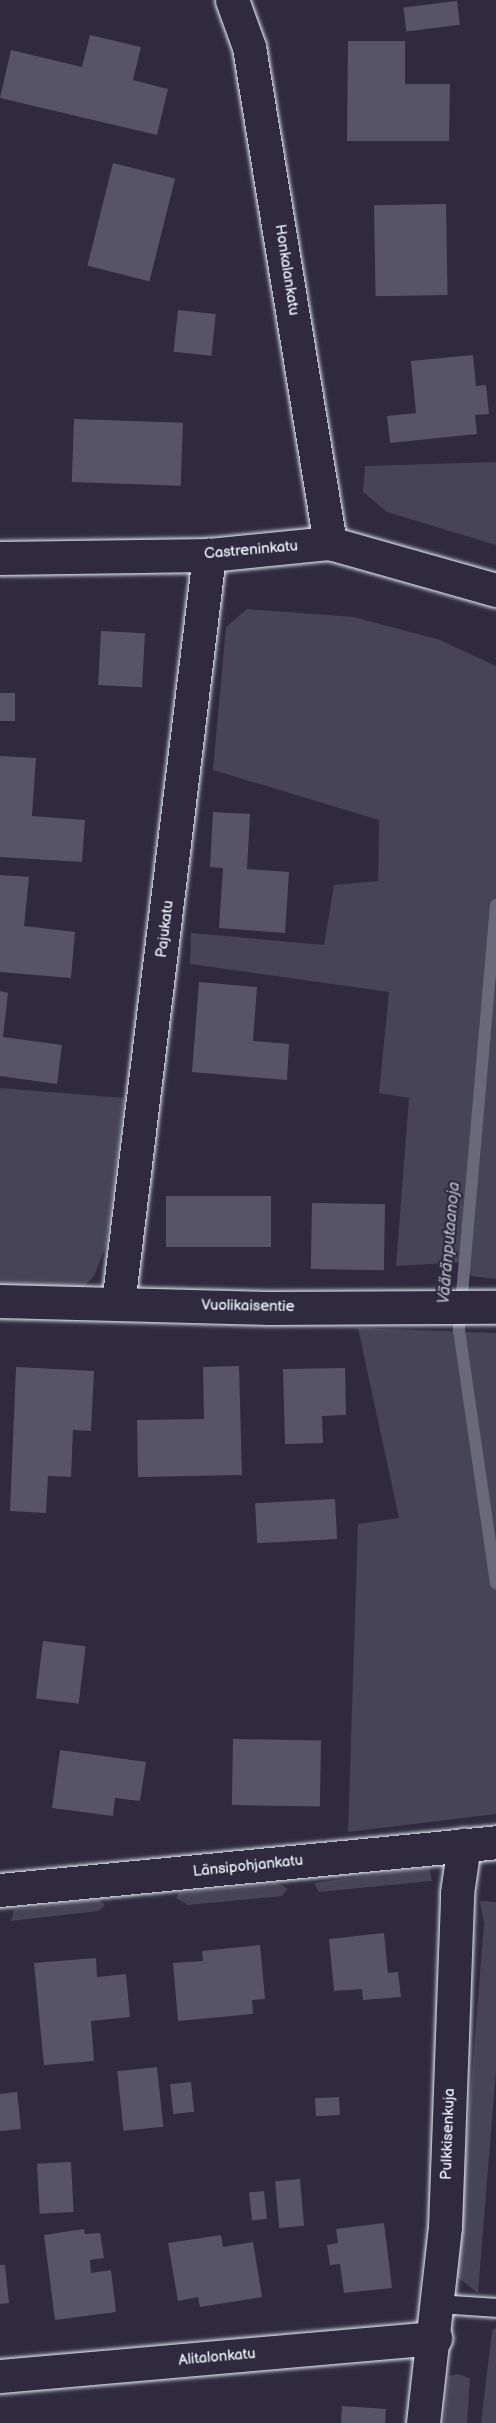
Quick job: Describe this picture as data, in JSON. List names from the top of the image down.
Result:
{
  "streets": {
    "street": [
      "Honkalankatu",
      "Castreninkatu",
      "Pajukatu",
      "Vuolikaisentie",
      "Länsipohjankatu",
      "Pulkkisenkuja",
      "Alitalonkatu"
    ]
  },
  "crossings": [
    ["Honkalankatu", "Castreninkatu"],
    ["Castreninkatu", "Pajukatu"],
    ["Pajukatu", "Vuolikaisentie"],
    ["Länsipohjankatu", "Pulkkisenkuja"],
    ["Pulkkisenkuja", "Alitalonkatu"]
  ],
  "water": ["Vääränputaanoja"]
}
